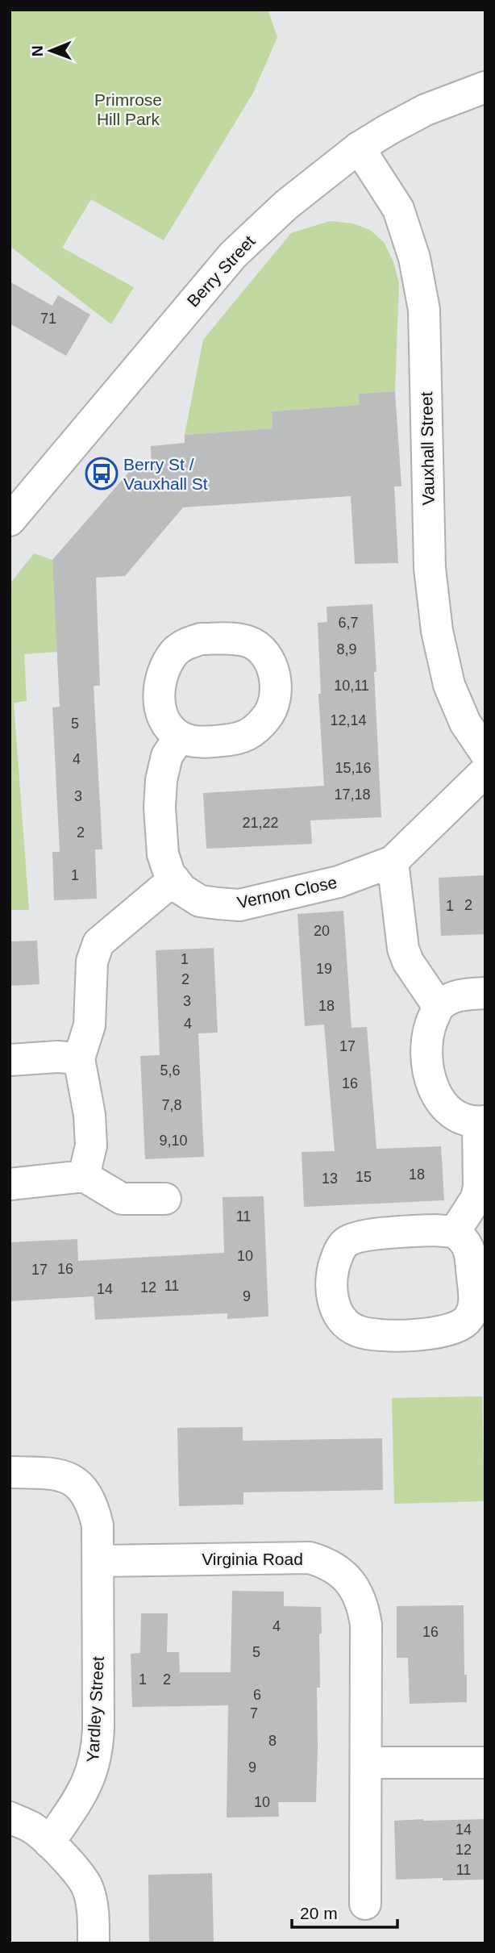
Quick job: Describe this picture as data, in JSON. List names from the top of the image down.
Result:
{
  "streets": {
    "street": [
      "Berry Street",
      "Vauxhall Street",
      "Vernon Close",
      "Virginia Road",
      "Yardley Street"
    ]
  },
  "crossings": [
    ["Berry Street", "Vauxhall Street"],
    ["Virginia Road", "Yardley Street"]
  ],
  "parks": ["Primrose Hill Park"],
  "places": {
    "bus stop": ["Berry St / Vauxhall St"]
  },
  "house_numbers": [
    "71",
    "6,7",
    "8,9",
    "10,11",
    "12,14",
    "5",
    "4",
    "15,16",
    "17,18",
    "3",
    "21,22",
    "2",
    "1",
    "2",
    "1",
    "20",
    "1",
    "19",
    "2",
    "3",
    "18",
    "4",
    "17",
    "5,6",
    "16",
    "7,8",
    "9,10",
    "18",
    "15",
    "13",
    "11",
    "10",
    "16",
    "17",
    "11",
    "12",
    "14",
    "9",
    "4",
    "16",
    "5",
    "1",
    "2",
    "6",
    "7",
    "8",
    "9",
    "10",
    "14",
    "12",
    "11"
  ],
  "scale_bar": "20 m",
  "north": "left"
}
